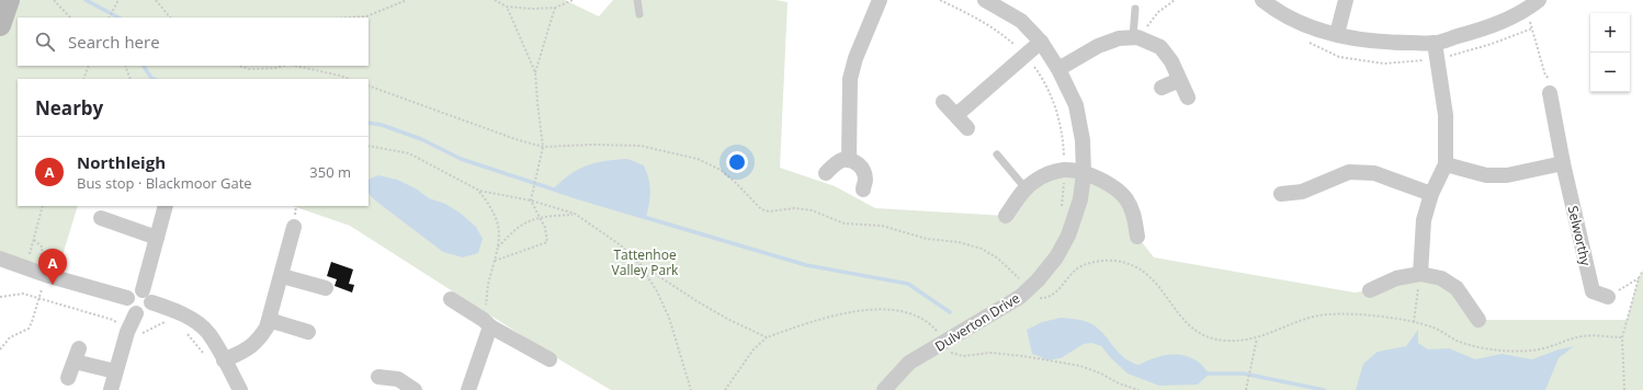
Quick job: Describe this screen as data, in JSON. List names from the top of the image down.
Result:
{
  "streets": {
    "street": ["Selworthy", "Dulverton Drive"]
  },
  "parks": ["Tattenhoe Valley Park"],
  "page": {
    "map_buttons": ["+", "−"],
    "search": "Search here",
    "heading": "Nearby",
    "list": [
      {
        "mark": "A",
        "name": "Northleigh",
        "note": "Bus stop · Blackmoor Gate",
        "value": "350 m"
      }
    ],
    "pins": "A"
  }
}
